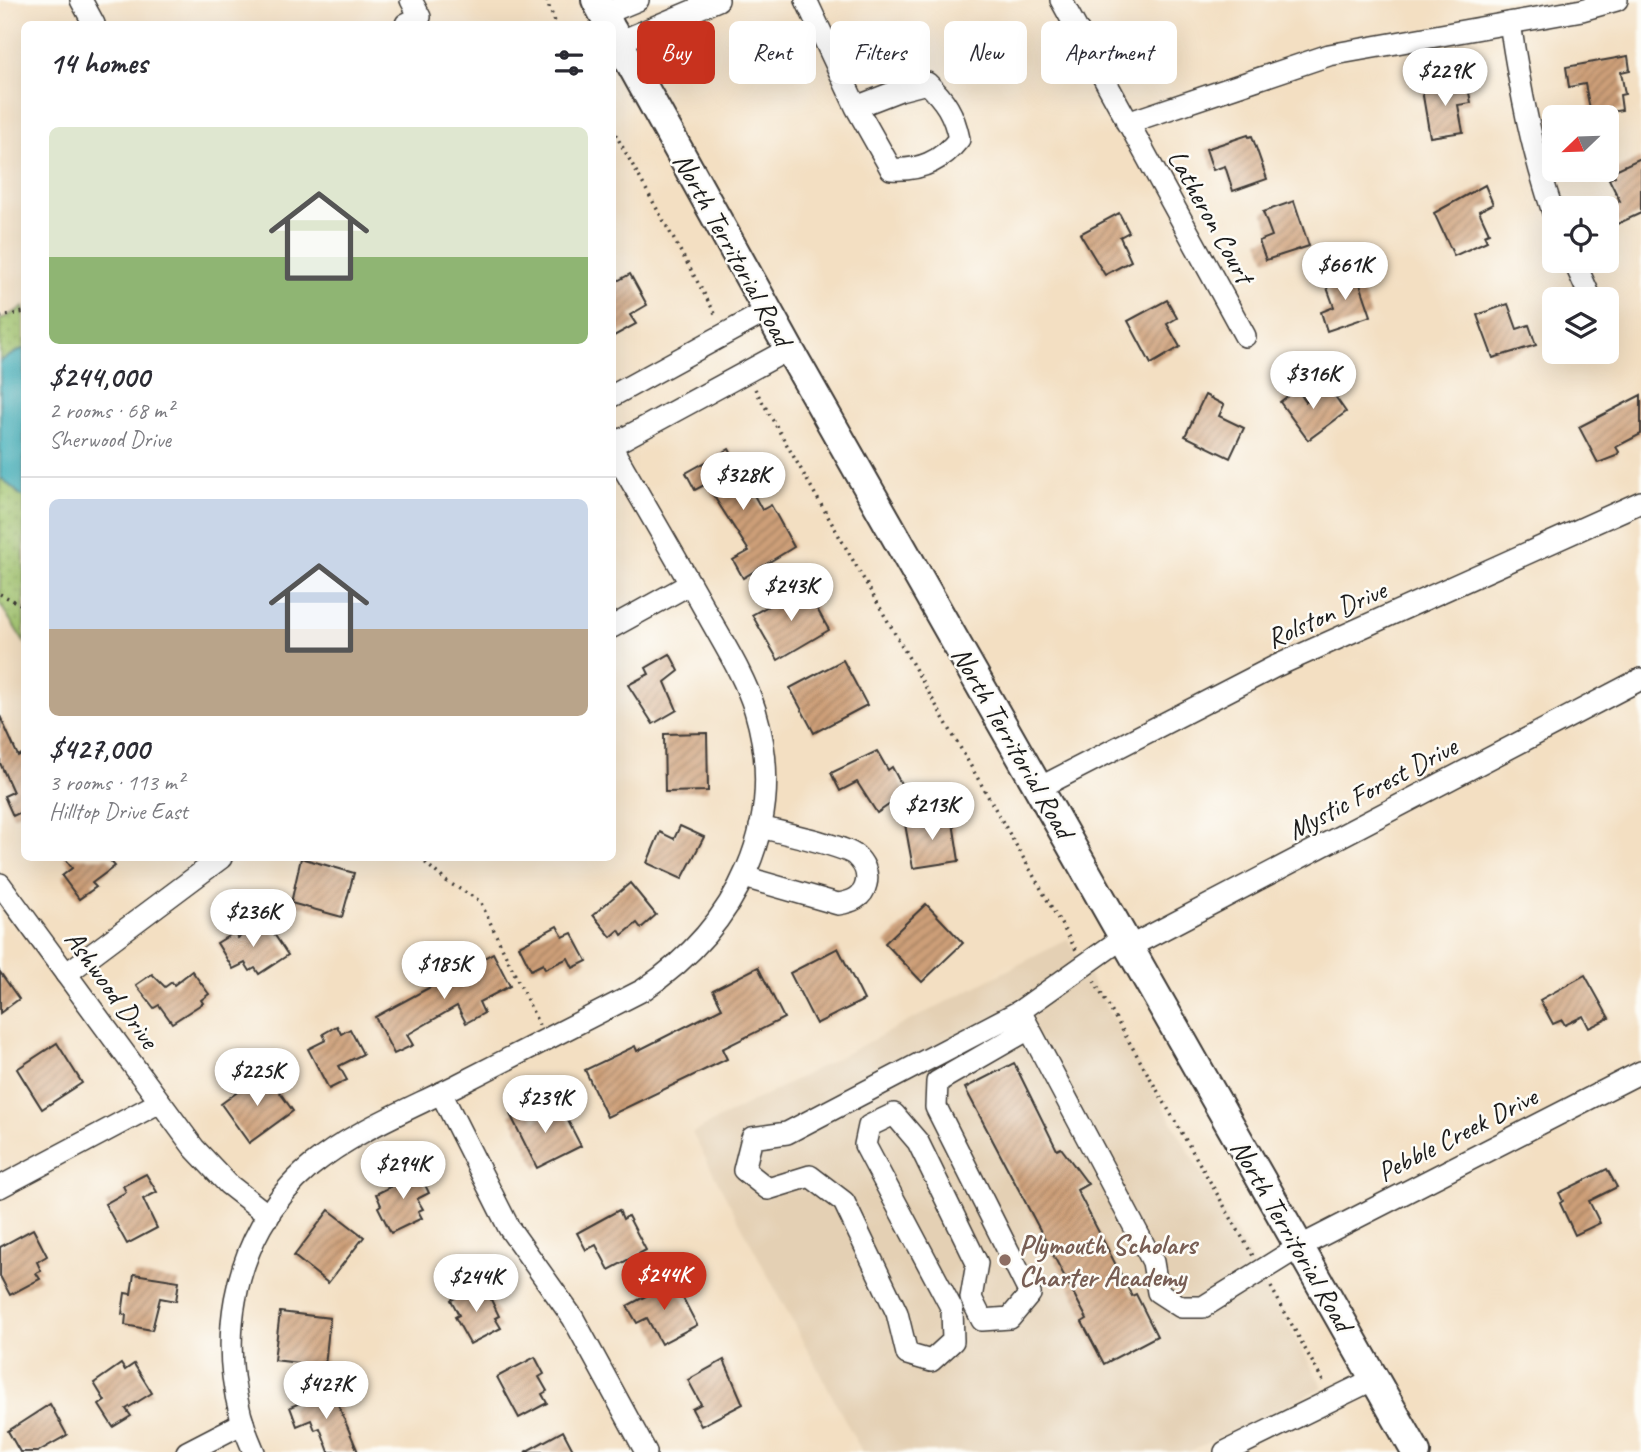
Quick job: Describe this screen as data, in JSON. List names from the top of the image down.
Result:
{
  "streets": {
    "main road": ["North Territorial Road"],
    "street": [
      "Latheron Court",
      "Rolston Drive",
      "Mystic Forest Drive",
      "Ashwood Drive",
      "Pebble Creek Drive"
    ]
  },
  "crossings": [
    ["North Territorial Road", "Rolston Drive"],
    ["North Territorial Road", "Mystic Forest Drive"],
    ["North Territorial Road", "Pebble Creek Drive"],
    ["Mystic Forest Drive", "Pebble Creek Drive"]
  ],
  "places": ["Plymouth Scholars Charter Academy"],
  "north": "bottom left",
  "page": {
    "chip": [
      "Buy",
      "Rent",
      "Filters",
      "New",
      "Apartment"
    ],
    "heading": "14 homes",
    "price": [
      "$229K",
      "$661K",
      "$316K",
      "$328K",
      "$243K",
      "$213K",
      "$236K",
      "$185K",
      "$225K",
      "$239K",
      "$294K",
      "$244K",
      "$244K",
      "$427K"
    ],
    "list": [
      {
        "name": "$244,000",
        "note": "2 rooms · 68 m² · Sherwood Drive"
      },
      {
        "name": "$427,000",
        "note": "3 rooms · 113 m² · Hilltop Drive East"
      }
    ]
  }
}
